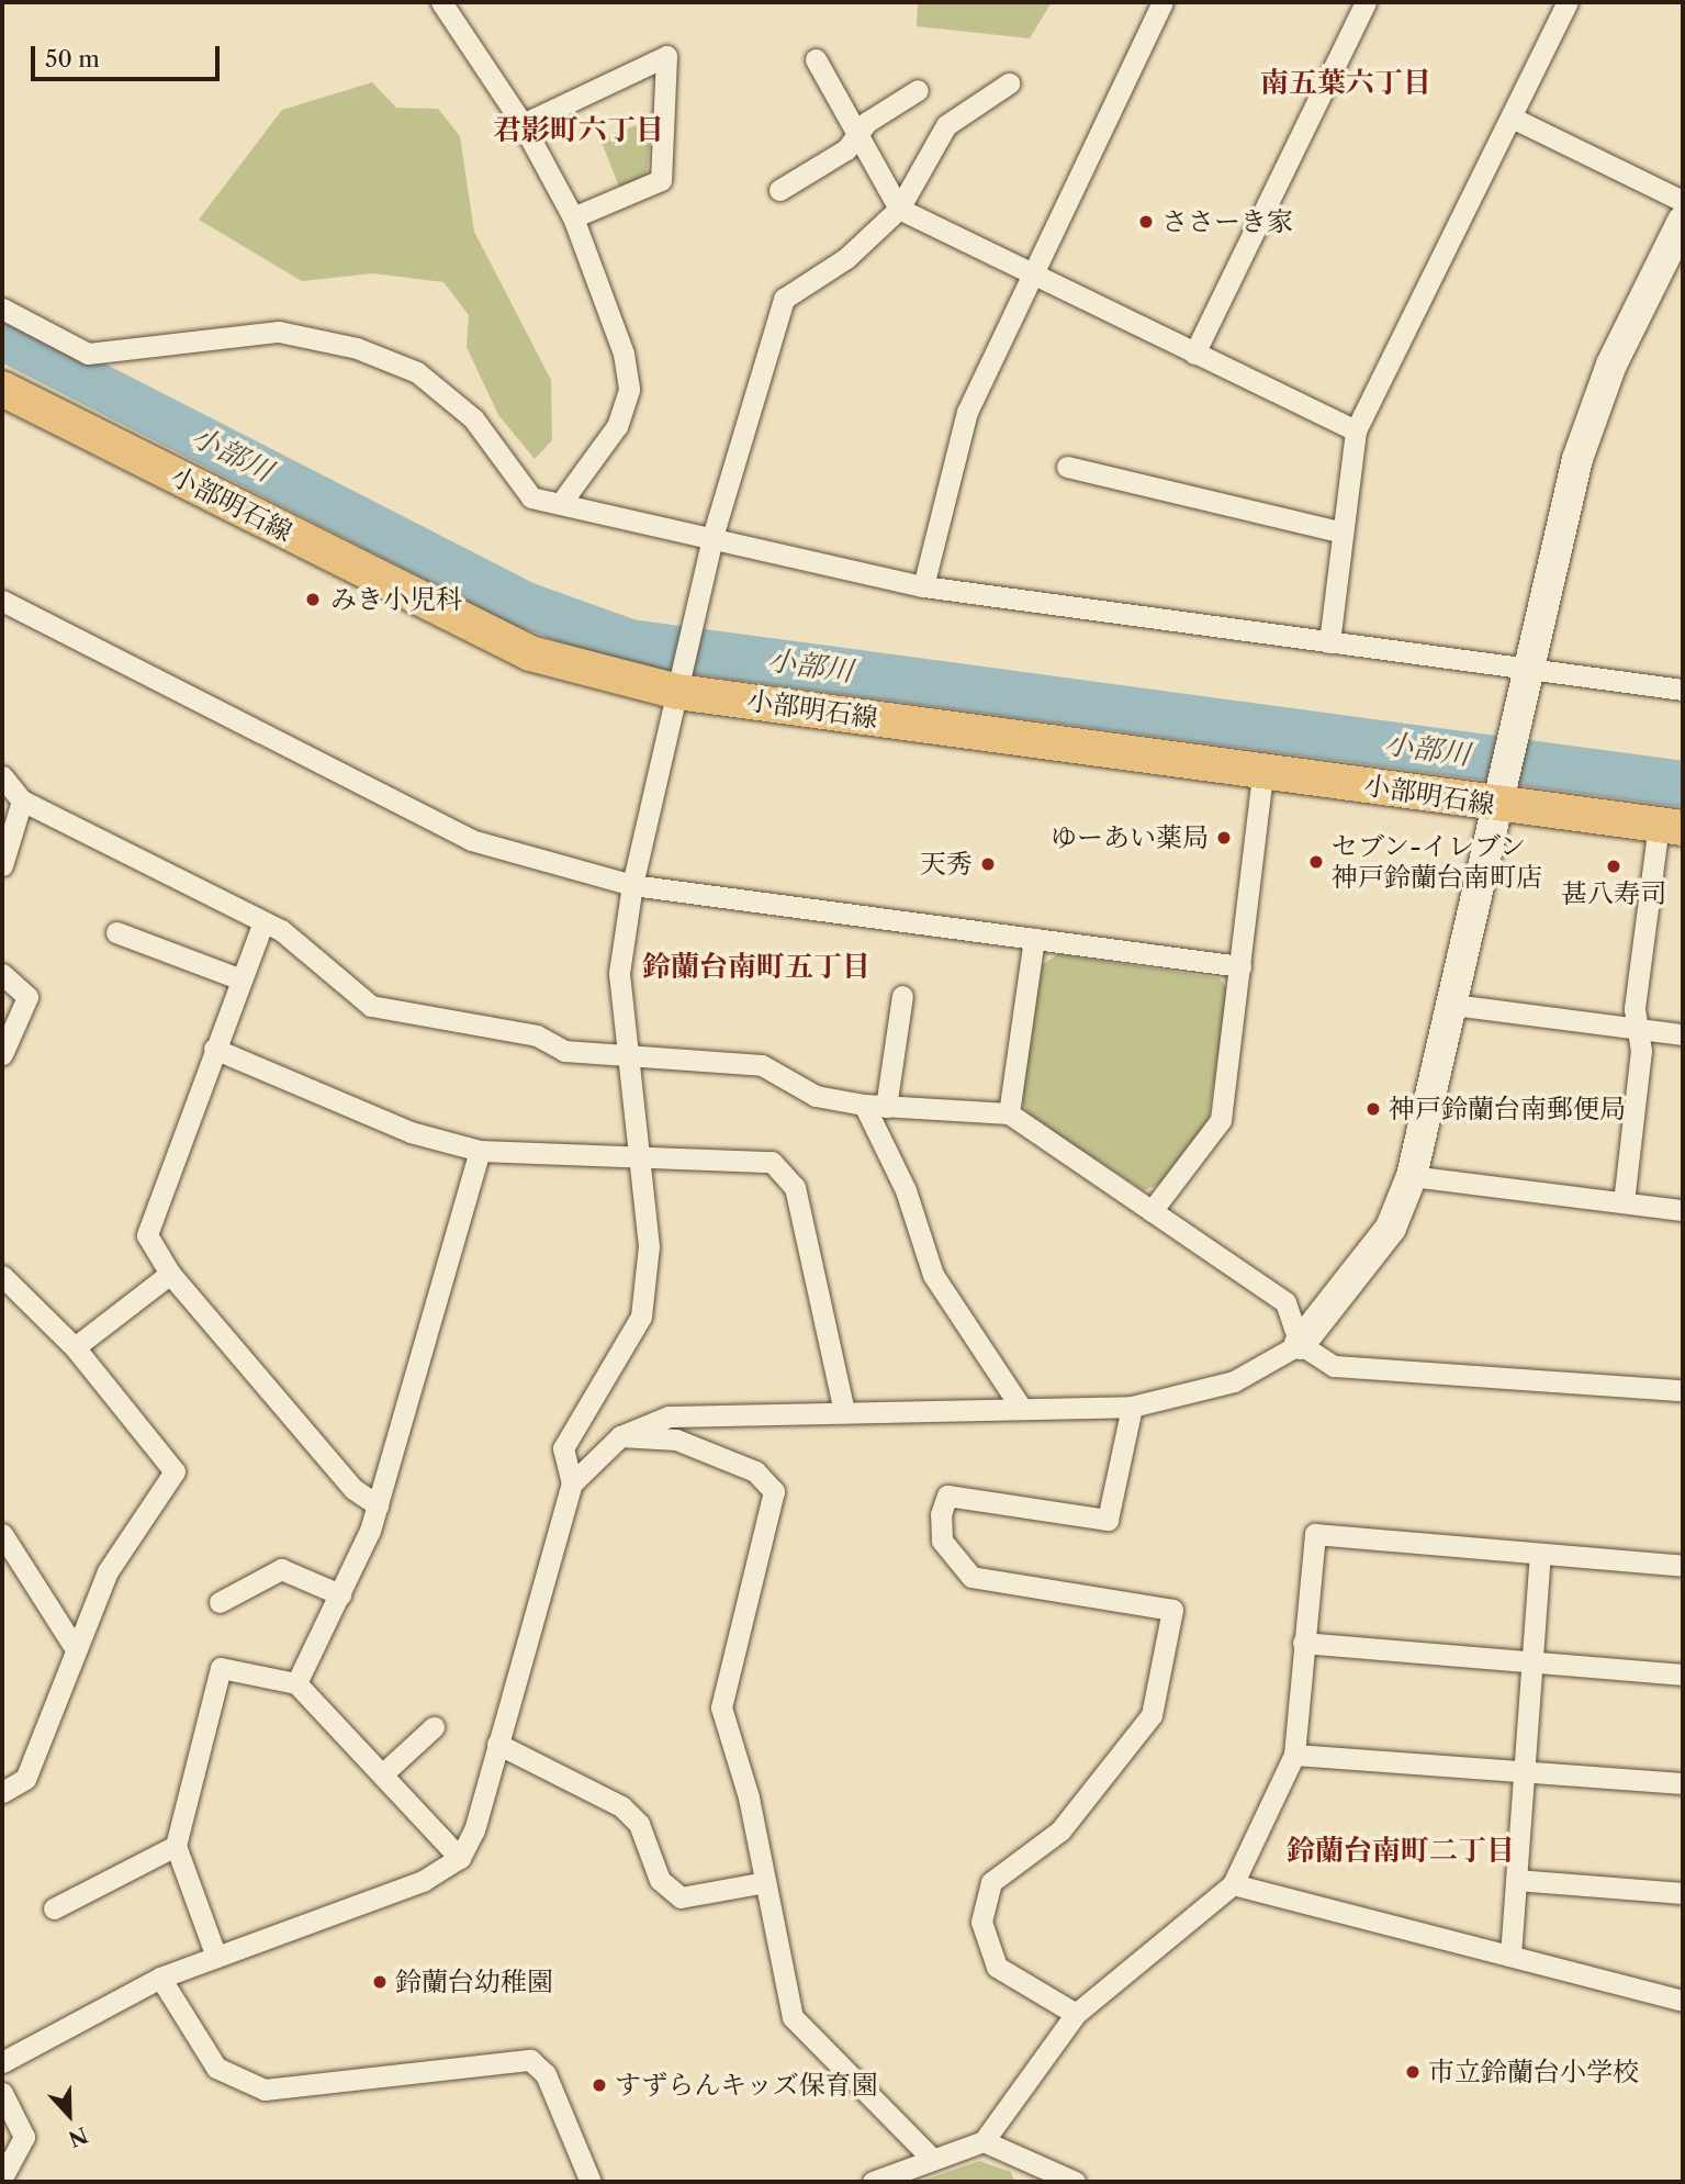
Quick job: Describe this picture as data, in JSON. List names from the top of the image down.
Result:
{
  "streets": {
    "main road": ["小部明石線"]
  },
  "districts": [
    "南五葉六丁目",
    "君影町六丁目",
    "鈴蘭台南町五丁目",
    "鈴蘭台南町二丁目"
  ],
  "water": ["小部川"],
  "places": [
    "ささーき家",
    "みき小児科",
    "ゆーあい薬局",
    "セブン-イレブン 神戸鈴蘭台南町店",
    "天秀",
    "甚八寿司",
    "神戸鈴蘭台南郵便局",
    "鈴蘭台幼稚園",
    "市立鈴蘭台小学校",
    "すずらんキッズ保育園"
  ],
  "scale_bar": "50 m",
  "north": "bottom"
}
